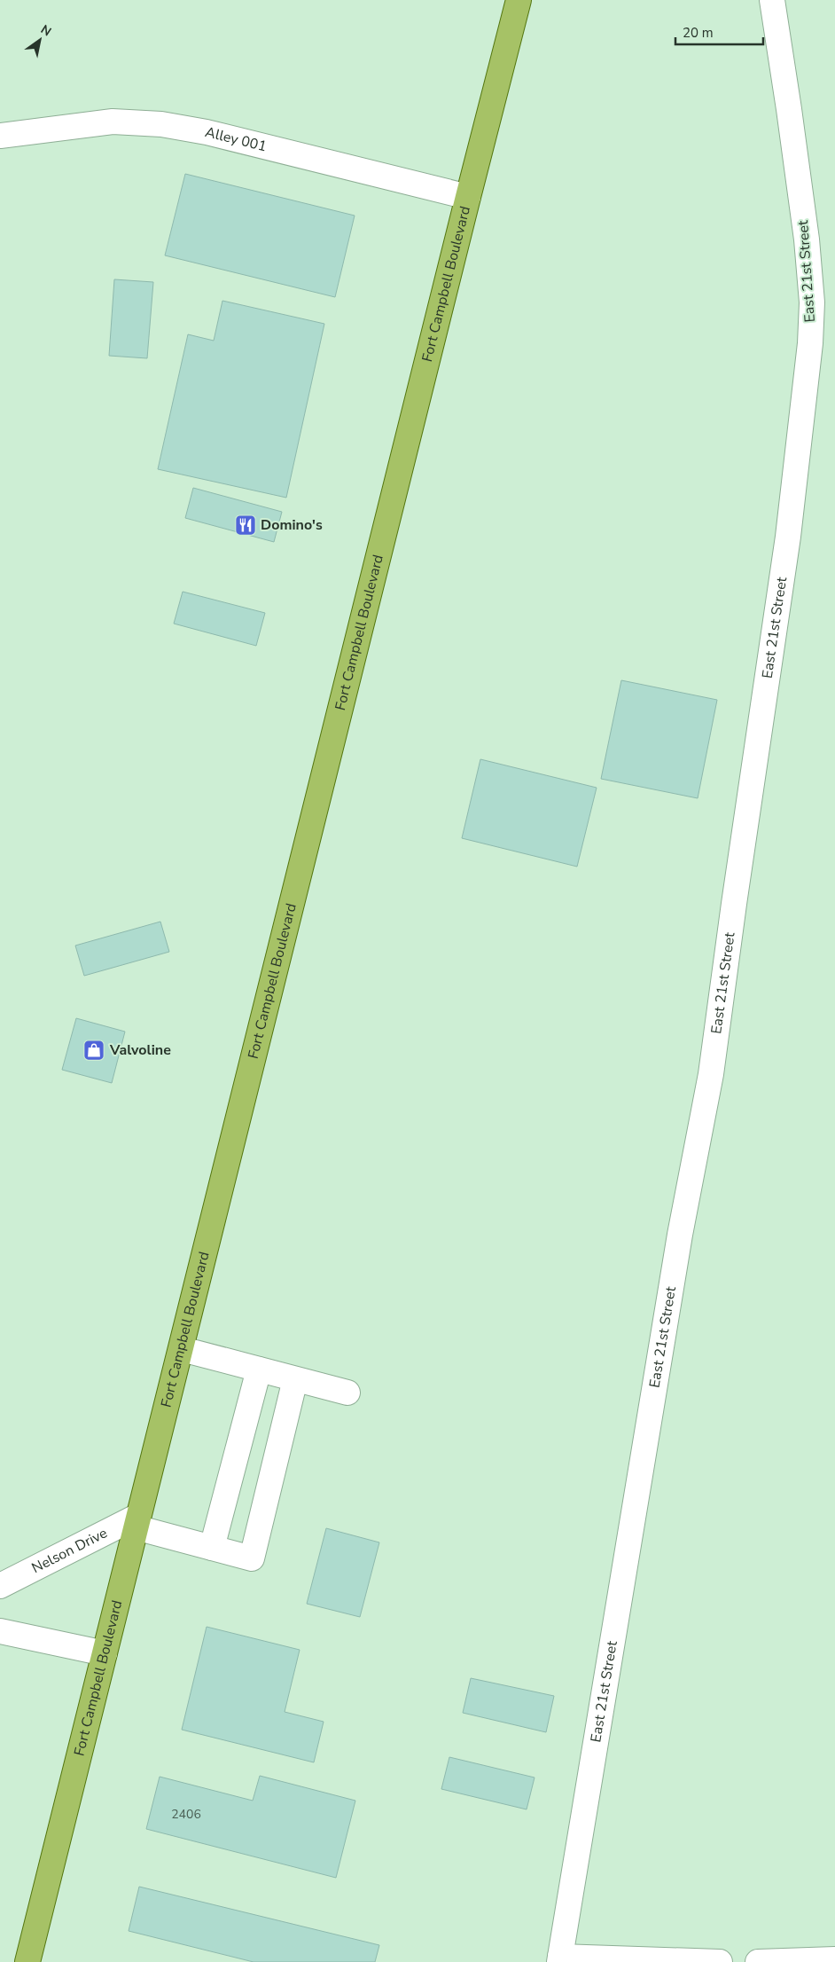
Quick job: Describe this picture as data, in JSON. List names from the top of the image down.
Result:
{
  "streets": {
    "main road": ["Fort Campbell Boulevard"],
    "street": ["Alley 001", "East 21st Street", "Nelson Drive"]
  },
  "crossings": [
    ["Alley 001", "Fort Campbell Boulevard"],
    ["Fort Campbell Boulevard", "Nelson Drive"]
  ],
  "places": {
    "restaurant": ["Domino's"],
    "shop": ["Valvoline"]
  },
  "house_numbers": ["2406"],
  "scale_bar": "20 m",
  "north": "top right"
}
